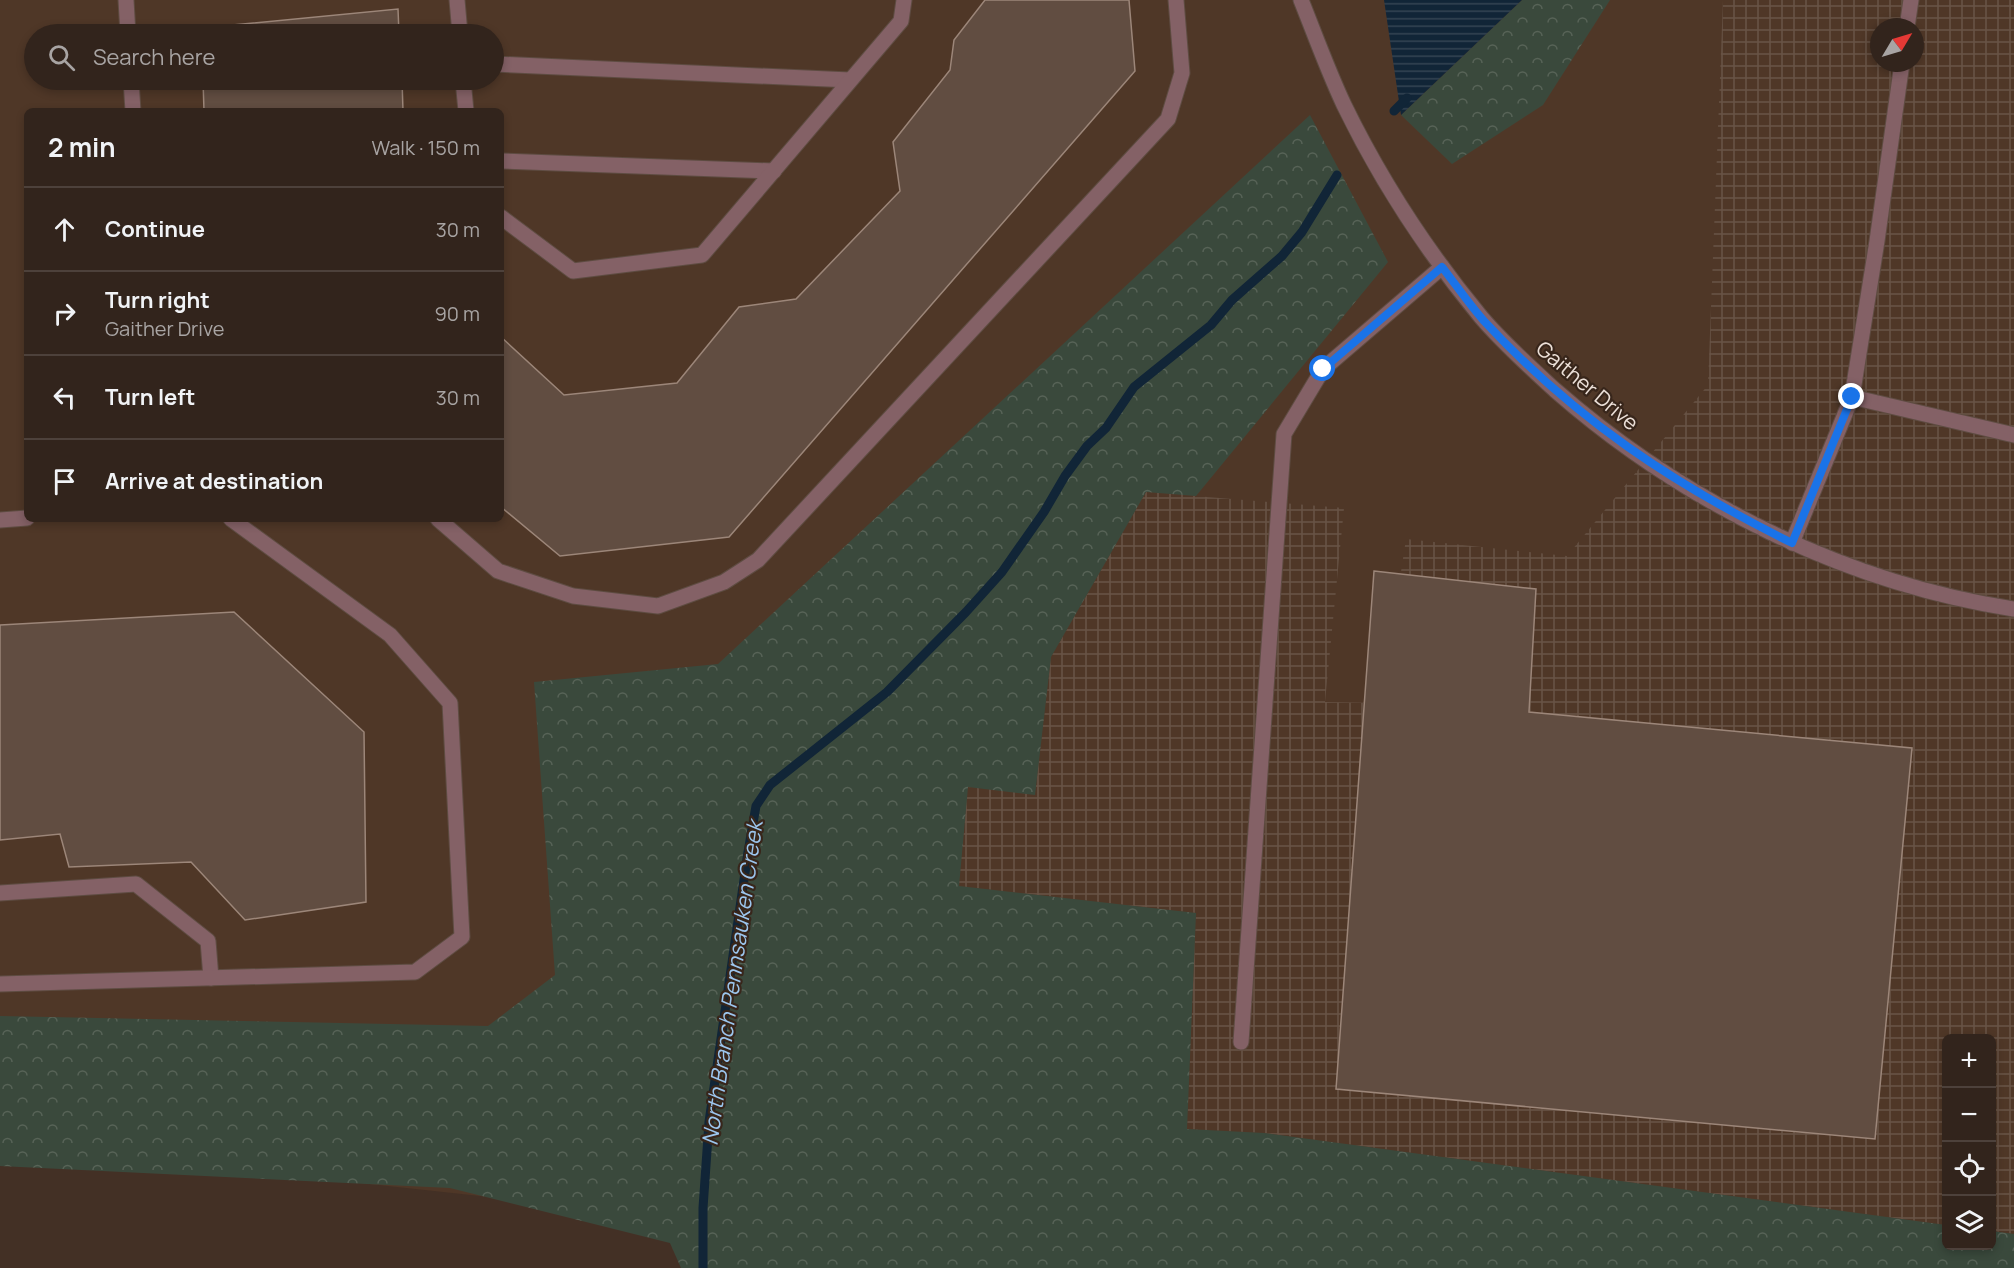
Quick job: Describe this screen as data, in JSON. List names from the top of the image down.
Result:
{
  "streets": {
    "street": ["Gaither Drive"]
  },
  "water": ["North Branch Pennsauken Creek"],
  "north": "top right",
  "page": {
    "search": "Search here",
    "heading": ["2 min", "Walk · 150 m"],
    "list": [
      ["Continue", "30 m"],
      ["Turn right", "Gaither Drive", "90 m"],
      ["Turn left", "30 m"],
      "Arrive at destination"
    ],
    "map_buttons": ["+", "−"]
  }
}
